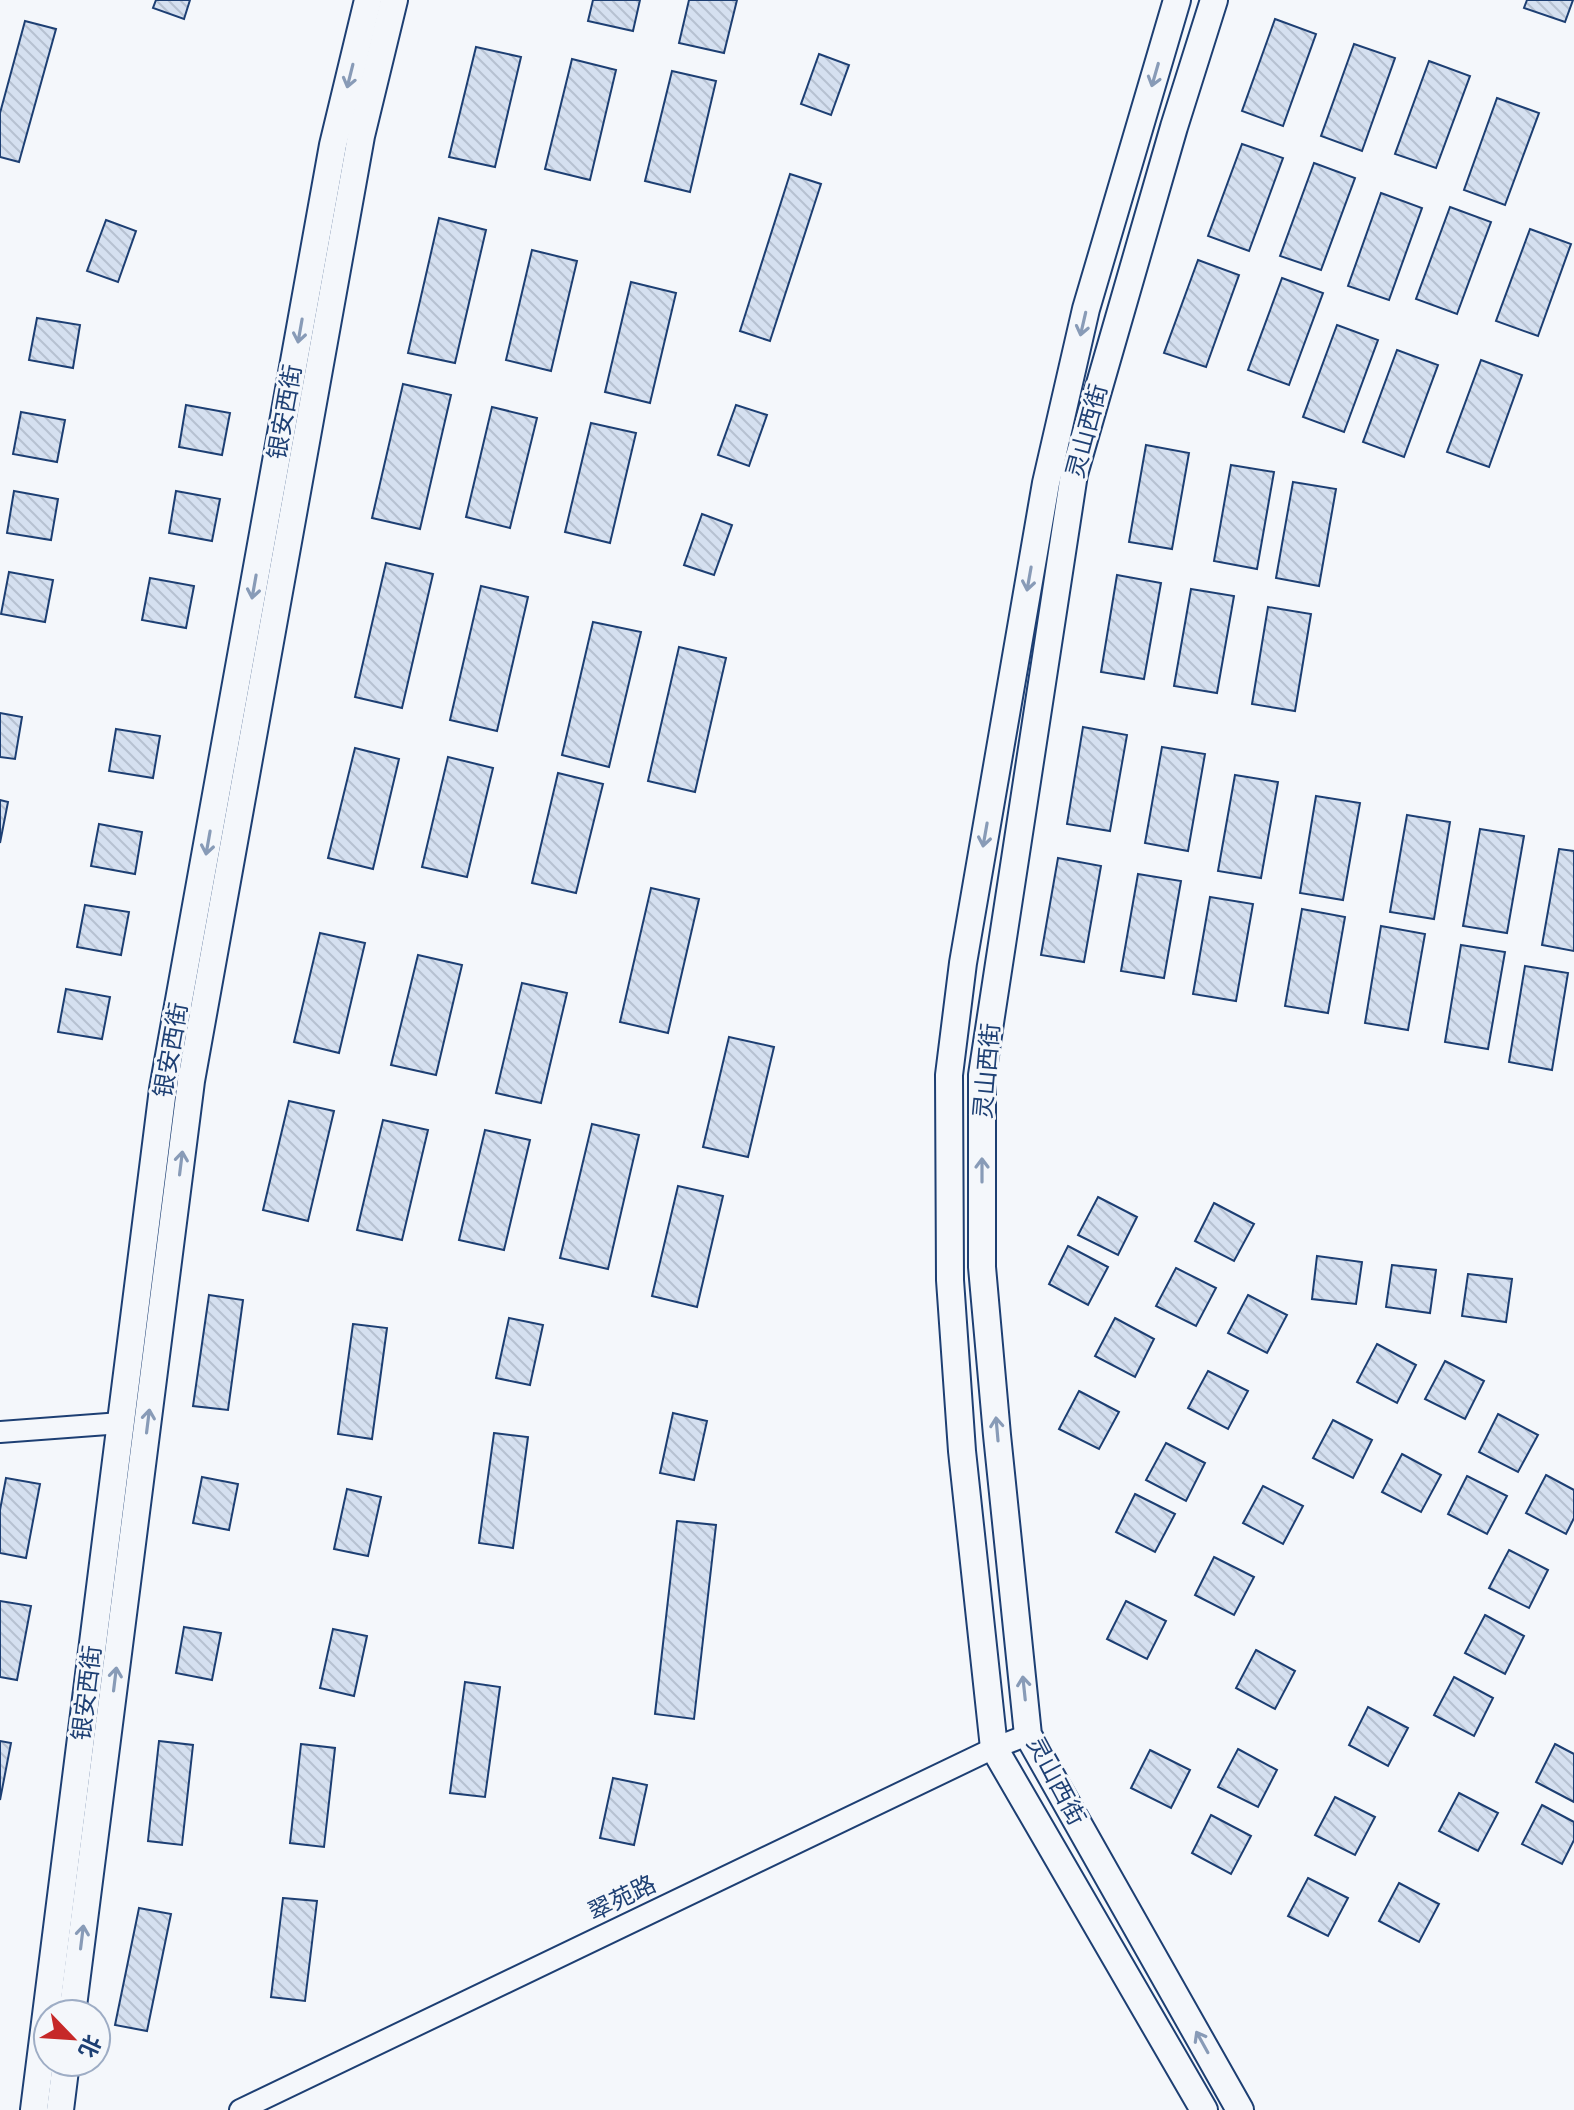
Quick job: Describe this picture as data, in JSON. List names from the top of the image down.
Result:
{
  "streets": {
    "main road": ["银安西街", "灵山西街"],
    "street": ["翠苑路"]
  },
  "crossings": [
    ["灵山西街", "翠苑路"]
  ],
  "north": "bottom right"
}
